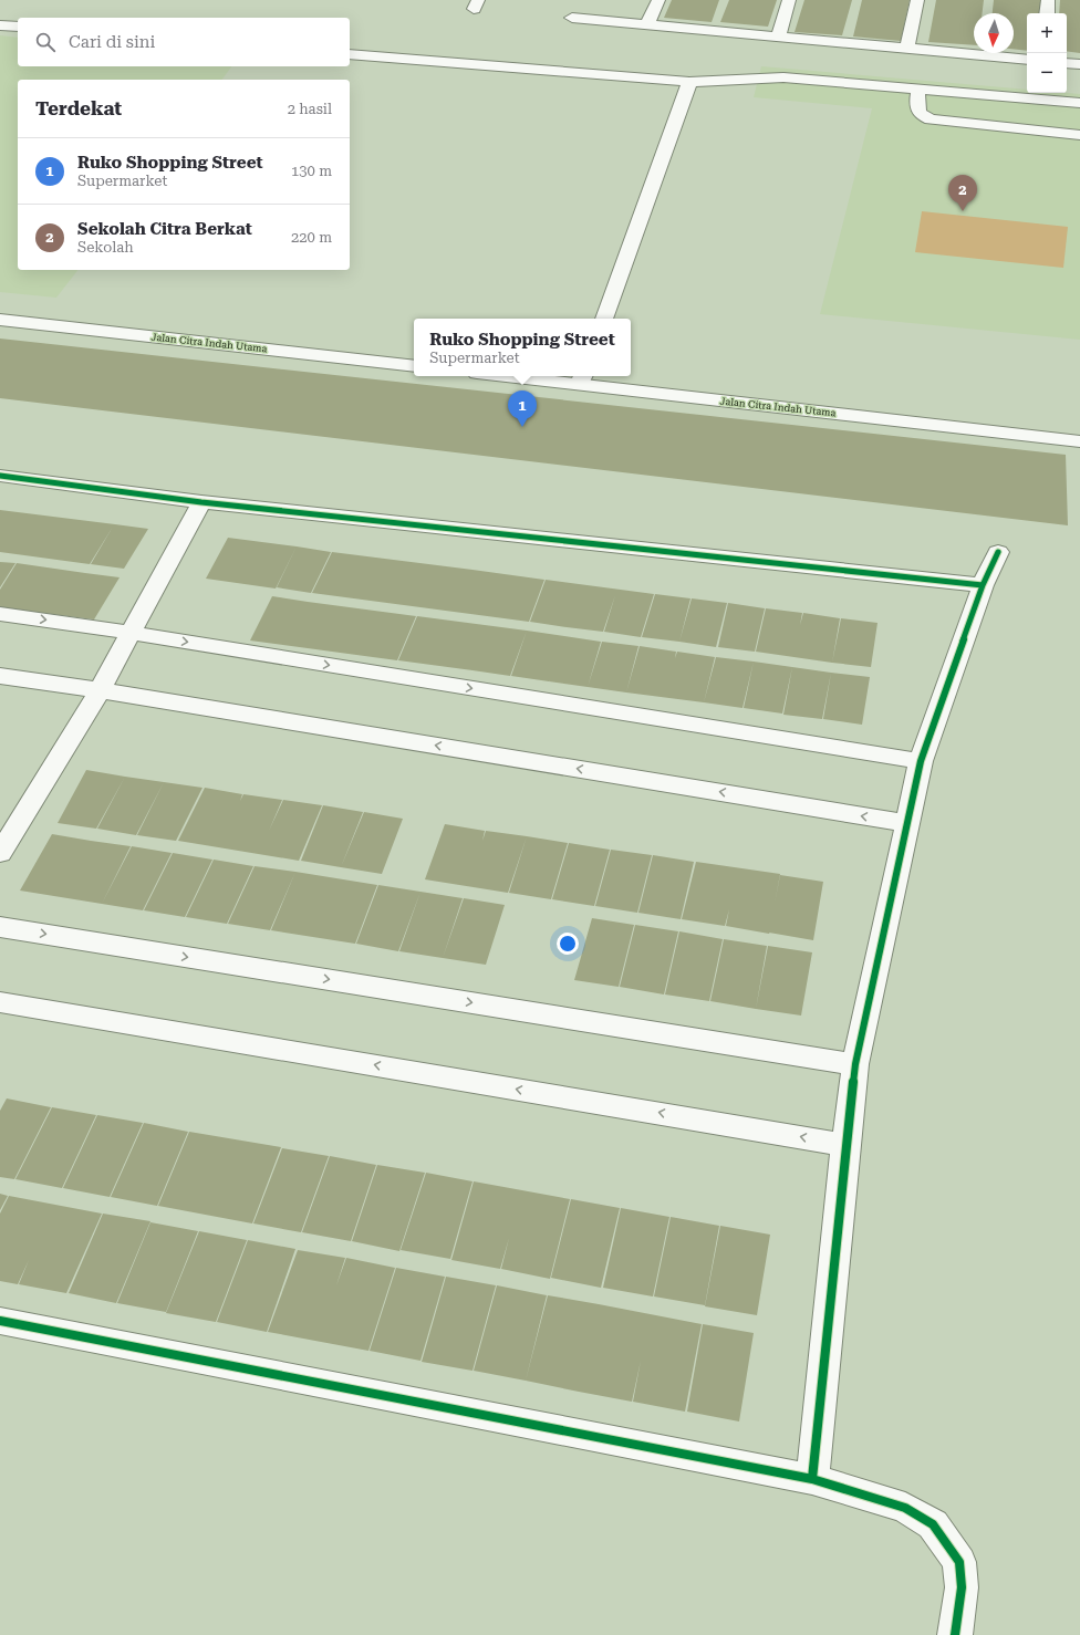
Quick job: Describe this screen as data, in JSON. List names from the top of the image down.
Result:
{
  "streets": {
    "street": ["Jalan Citra Indah Utama"]
  },
  "north": "bottom",
  "page": {
    "map_buttons": ["+", "−"],
    "search": "Cari di sini",
    "heading": ["Terdekat", "2 hasil"],
    "list": [
      {
        "mark": "1",
        "name": "Ruko Shopping Street",
        "note": "Supermarket",
        "value": "130 m"
      },
      {
        "mark": "2",
        "name": "Sekolah Citra Berkat",
        "note": "Sekolah",
        "value": "220 m"
      }
    ],
    "pins": ["2", "1"],
    "popup": ["Ruko Shopping Street", "Supermarket"]
  }
}
